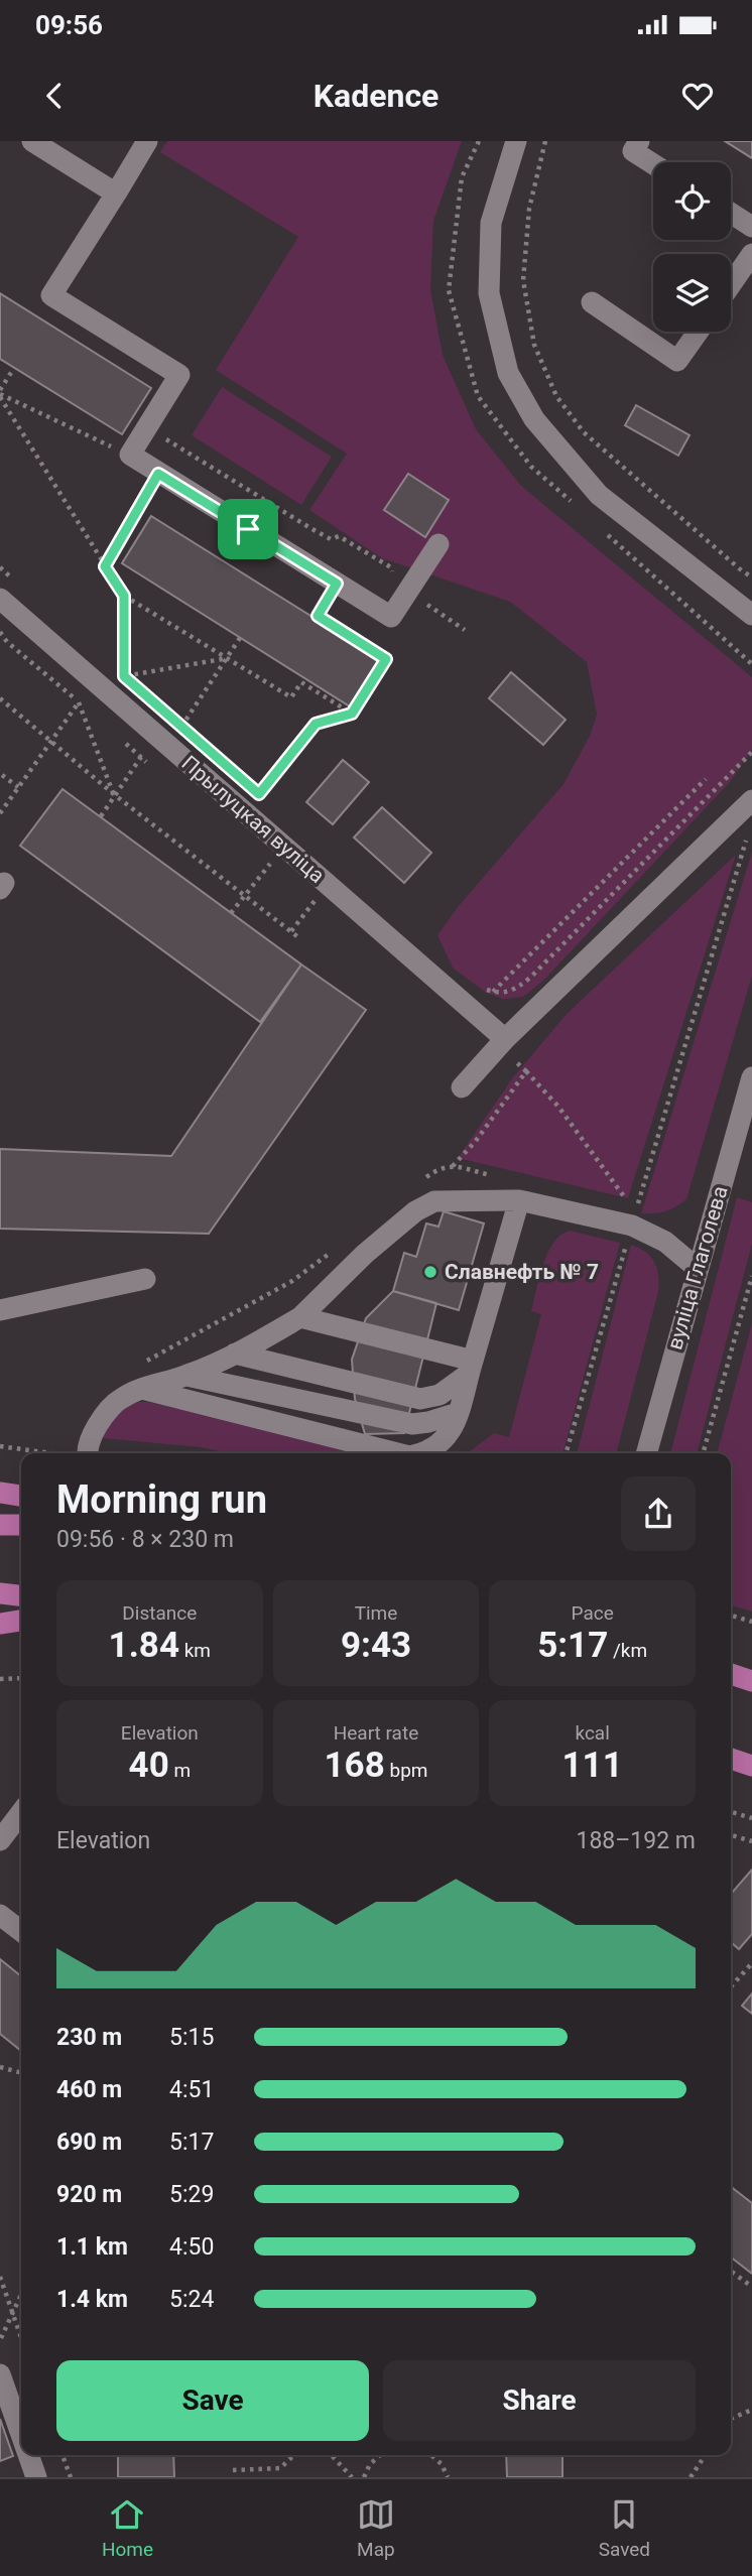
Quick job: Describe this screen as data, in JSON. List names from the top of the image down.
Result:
{
  "streets": {
    "street": ["Прылуцкая вуліца", "вуліца Глаголева"]
  },
  "places": ["Славнефть № 7"],
  "page": {
    "status": "09:56",
    "header": "Kadence",
    "heading": ["Morning run", "09:56 · 8 × 230 m"],
    "stats": [
      ["Distance", "1.84 km"],
      ["Time", "9:43"],
      ["Pace", "5:17 /km"],
      ["Elevation", "40 m"],
      ["Heart rate", "168 bpm"],
      ["kcal", "111"]
    ],
    "chart": ["Elevation", "188–192 m"],
    "list": [
      {
        "name": "230 m",
        "note": "5:15"
      },
      {
        "name": "460 m",
        "note": "4:51"
      },
      {
        "name": "690 m",
        "note": "5:17"
      },
      {
        "name": "920 m",
        "note": "5:29"
      },
      {
        "name": "1.1 km",
        "note": "4:50"
      },
      {
        "name": "1.4 km",
        "note": "5:24"
      }
    ],
    "buttons": ["Save", "Share"],
    "tabs": ["Home", "Map", "Saved"]
  }
}
